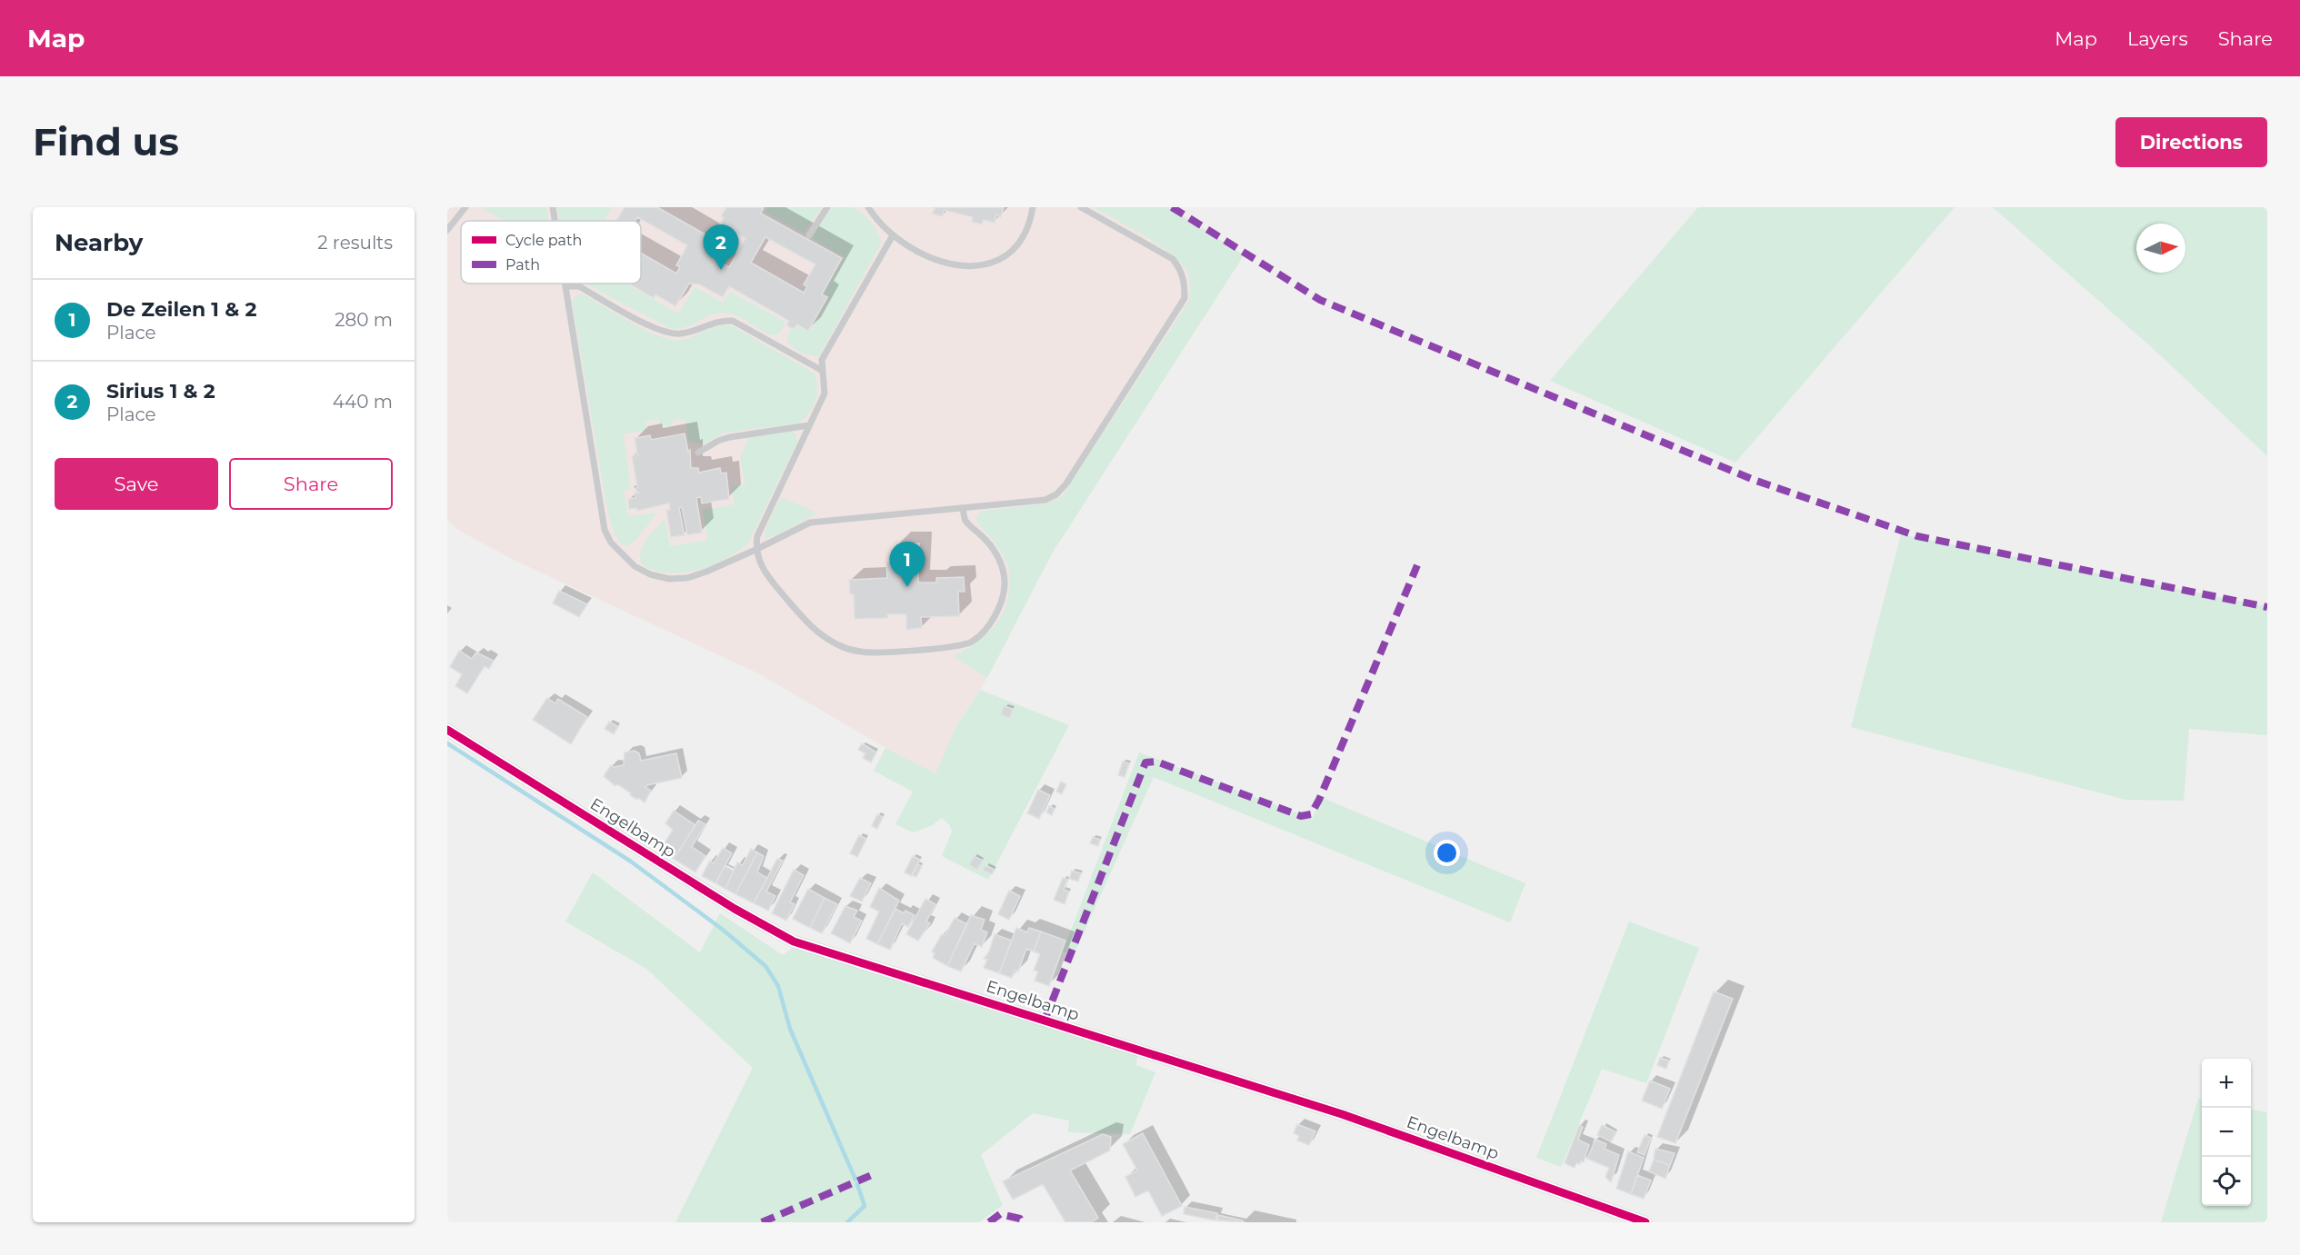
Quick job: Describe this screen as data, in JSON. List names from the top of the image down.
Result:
{
  "streets": {
    "street": ["Engelbamp"]
  },
  "legend": ["Cycle path", "Path"],
  "north": "right",
  "page": {
    "header": "Map",
    "nav": ["Map", "Layers", "Share"],
    "buttons": [
      "Directions",
      ["Save", "Share"]
    ],
    "title": "Find us",
    "heading": ["Nearby", "2 results"],
    "pins": ["2", "1"],
    "list": [
      {
        "mark": "1",
        "name": "De Zeilen 1 & 2",
        "note": "Place",
        "value": "280 m"
      },
      {
        "mark": "2",
        "name": "Sirius 1 & 2",
        "note": "Place",
        "value": "440 m"
      }
    ],
    "map_buttons": ["+", "−"]
  }
}
